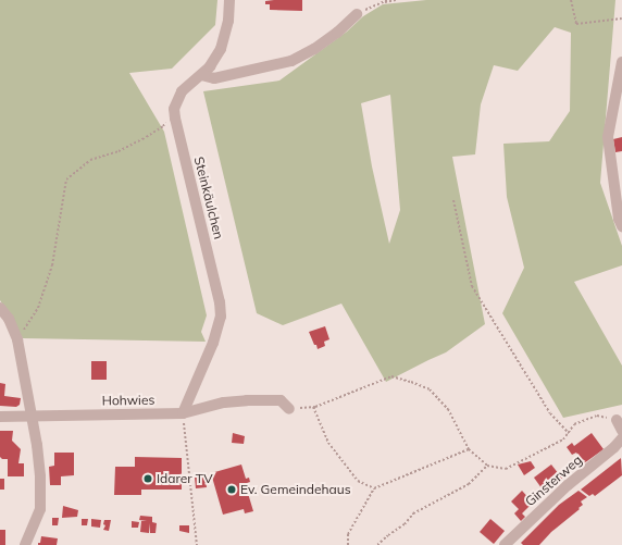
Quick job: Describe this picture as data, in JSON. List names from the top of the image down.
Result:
{
  "streets": {
    "street": ["Steinkäulchen", "Hohwies", "Ginsterweg"]
  },
  "crossings": [
    ["Steinkäulchen", "Hohwies"]
  ],
  "places": ["Idarer TV", "Ev. Gemeindehaus"]
}
